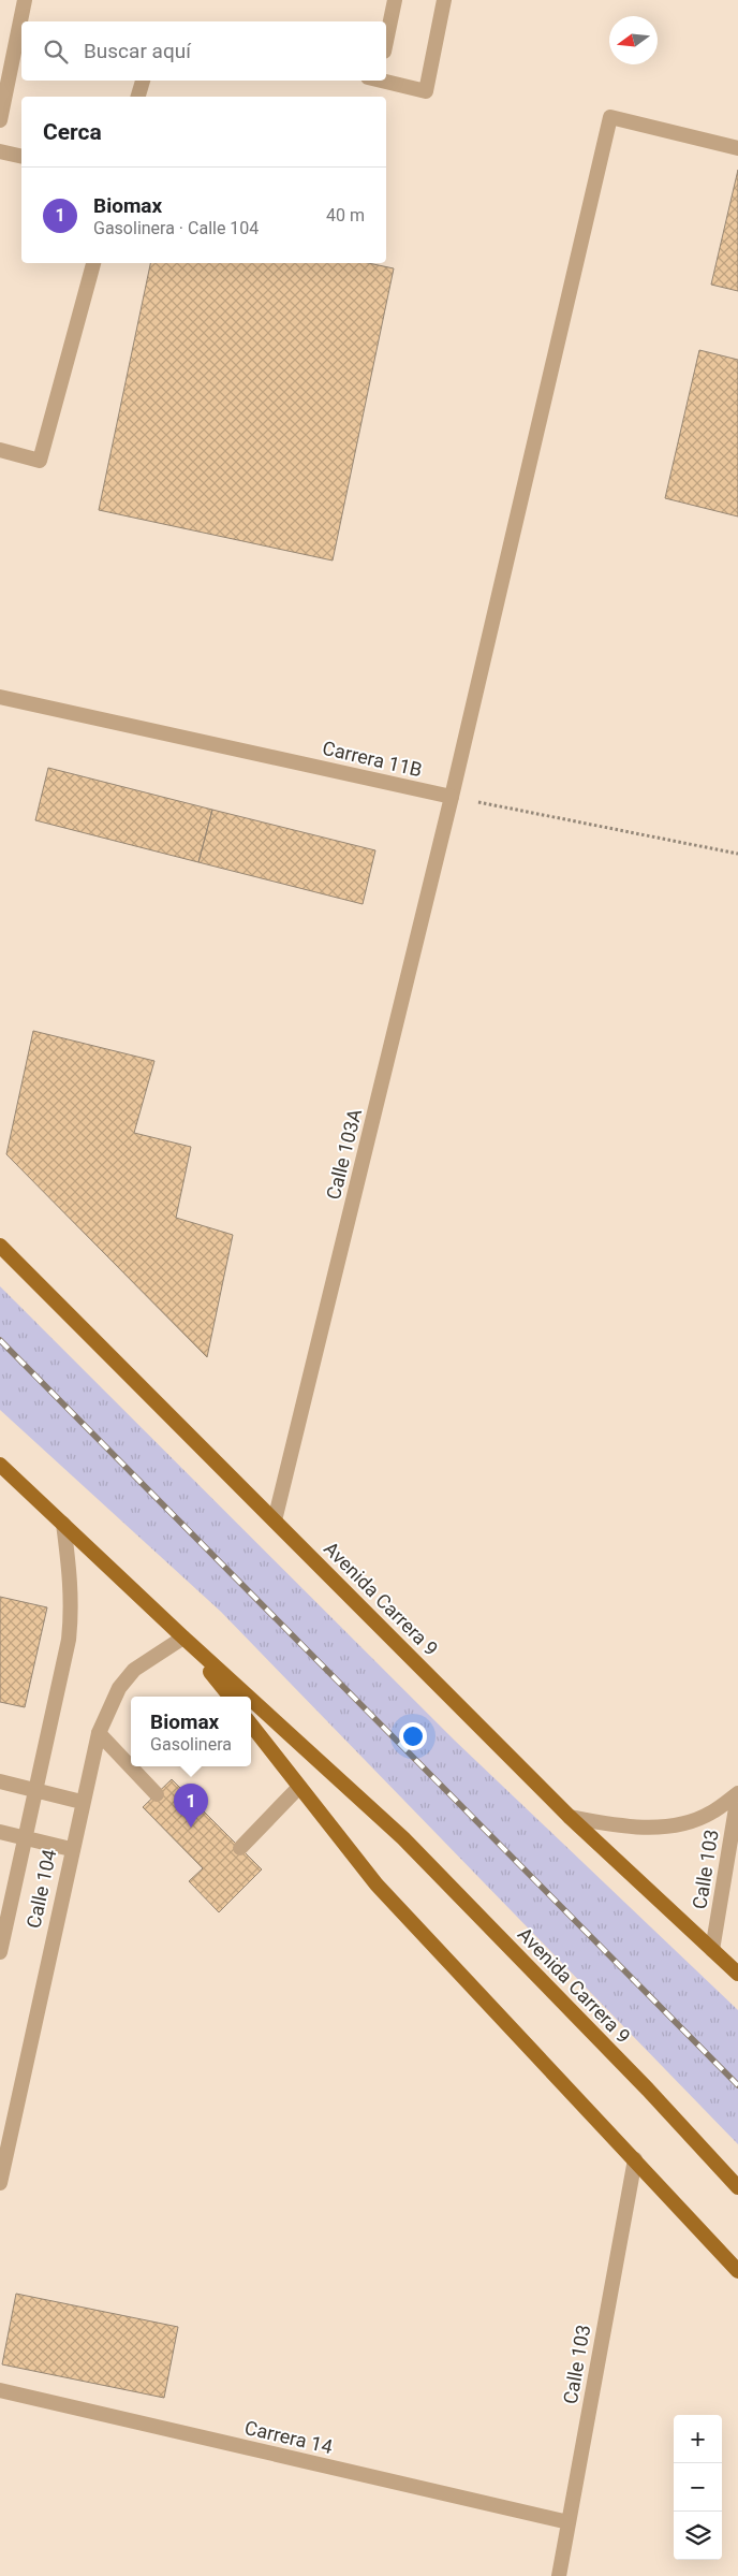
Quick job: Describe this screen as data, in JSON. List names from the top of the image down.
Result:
{
  "streets": {
    "main road": ["Avenida Carrera 9"],
    "street": [
      "Carrera 11B",
      "Calle 103A",
      "Calle 103",
      "Calle 104",
      "Carrera 14"
    ]
  },
  "crossings": [
    ["Carrera 11B", "Calle 103A"],
    ["Calle 103A", "Avenida Carrera 9"],
    ["Avenida Carrera 9", "Calle 103"],
    ["Avenida Carrera 9", "Calle 104"],
    ["Calle 103", "Carrera 14"]
  ],
  "north": "left",
  "page": {
    "search": "Buscar aquí",
    "heading": "Cerca",
    "list": [
      {
        "mark": "1",
        "name": "Biomax",
        "note": "Gasolinera · Calle 104",
        "value": "40 m"
      }
    ],
    "popup": ["Biomax", "Gasolinera"],
    "pins": "1",
    "map_buttons": ["+", "−"]
  }
}
